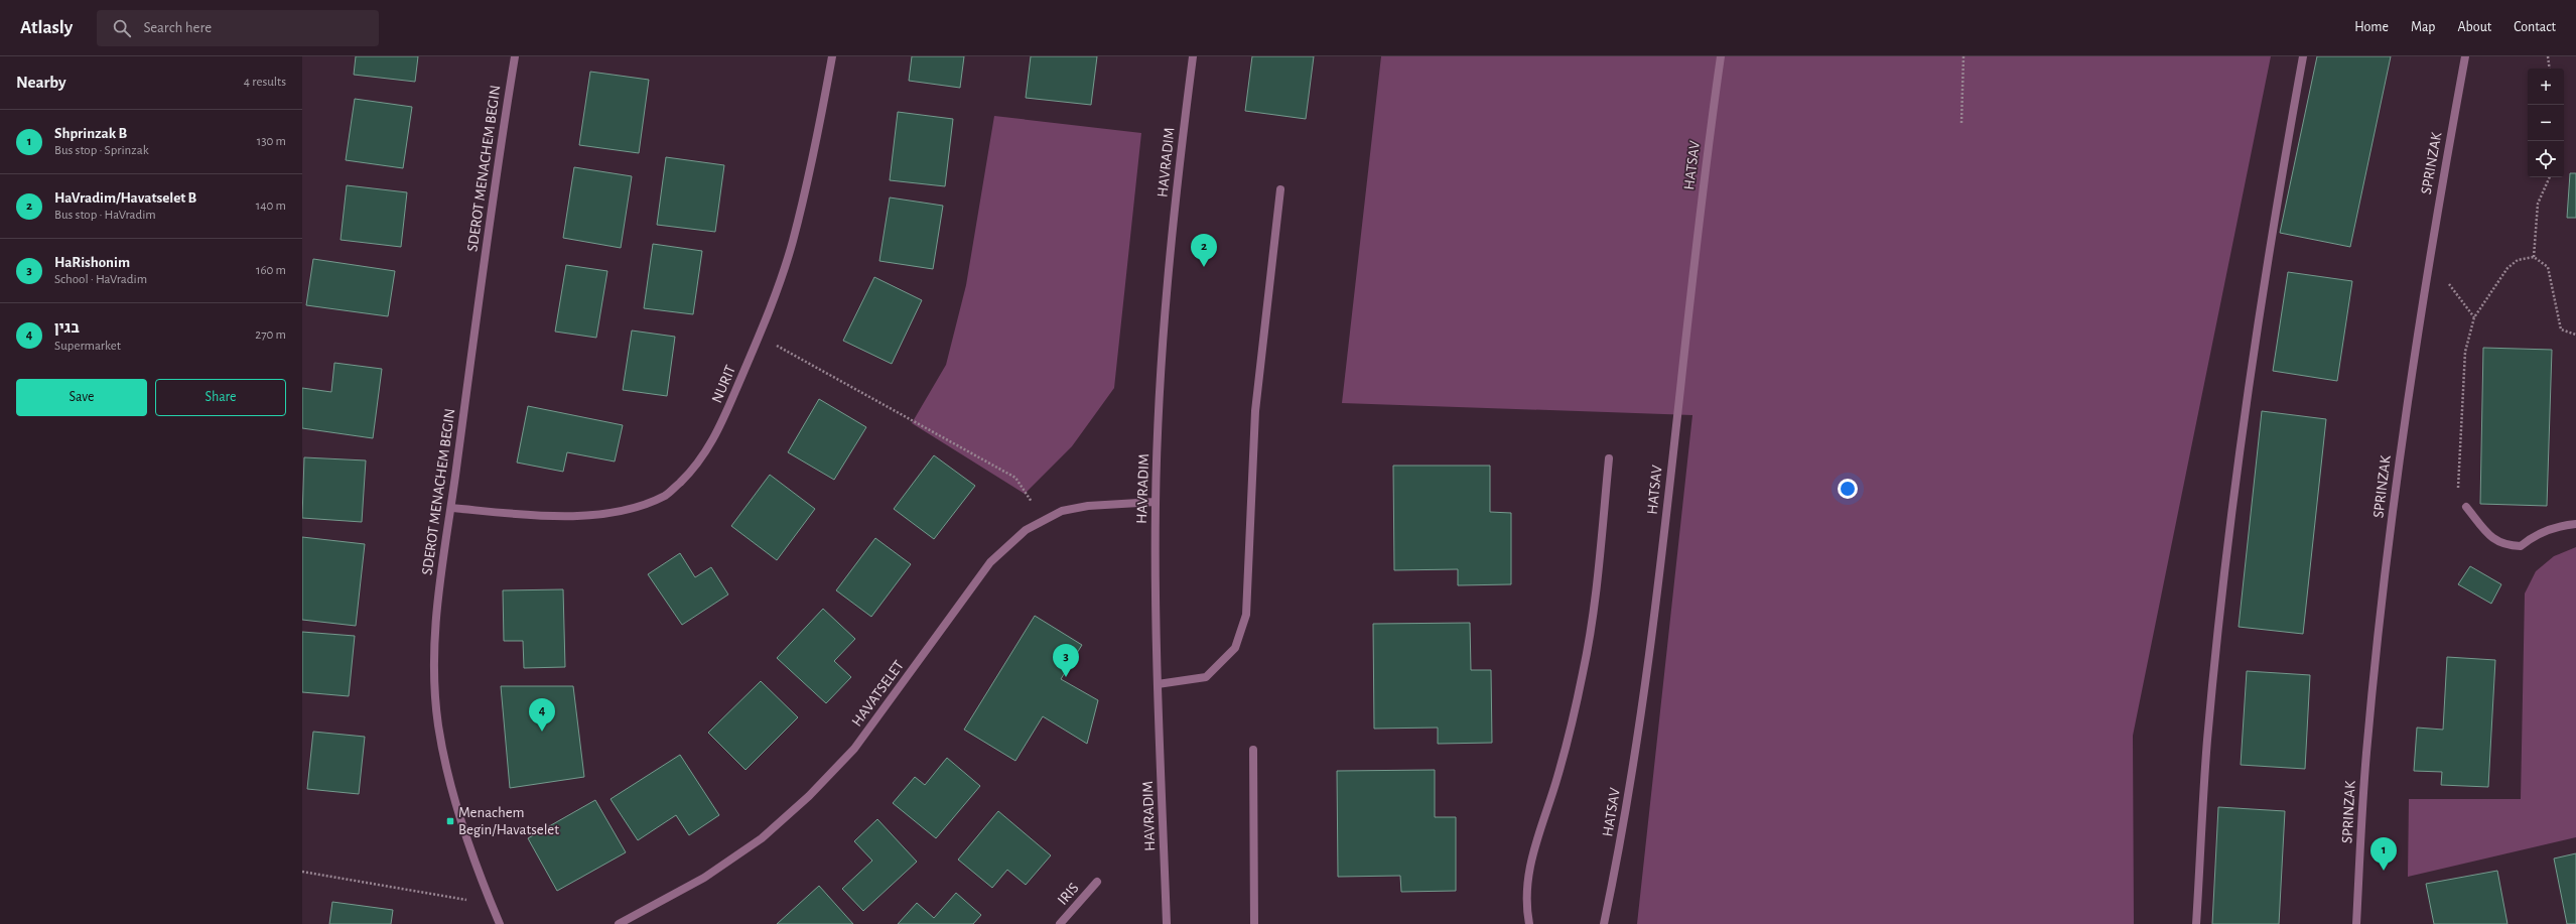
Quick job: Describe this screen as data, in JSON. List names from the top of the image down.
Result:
{
  "streets": {
    "street": [
      "HAVRADIM",
      "SPRINZAK",
      "HATSAV",
      "SDEROT MENACHEM BEGIN",
      "NURIT",
      "HAVATSELET",
      "IRIS"
    ]
  },
  "crossings": [
    ["HAVRADIM", "HAVATSELET"],
    ["SDEROT MENACHEM BEGIN", "NURIT"]
  ],
  "places": {
    "transit": ["Menachem Begin/Havatselet"]
  },
  "page": {
    "header": "Atlasly",
    "search": "Search here",
    "nav": [
      "Home",
      "Map",
      "About",
      "Contact"
    ],
    "heading": ["Nearby", "4 results"],
    "map_buttons": ["+", "−"],
    "list": [
      {
        "mark": "1",
        "name": "Shprinzak B",
        "note": "Bus stop · Sprinzak",
        "value": "130 m"
      },
      {
        "mark": "2",
        "name": "HaVradim/Havatselet B",
        "note": "Bus stop · HaVradim",
        "value": "140 m"
      },
      {
        "mark": "3",
        "name": "HaRishonim",
        "note": "School · HaVradim",
        "value": "160 m"
      },
      {
        "mark": "4",
        "name": "בגין",
        "note": "Supermarket",
        "value": "270 m"
      }
    ],
    "pins": [
      "2",
      "3",
      "4",
      "1"
    ],
    "buttons": ["Save", "Share"]
  }
}
